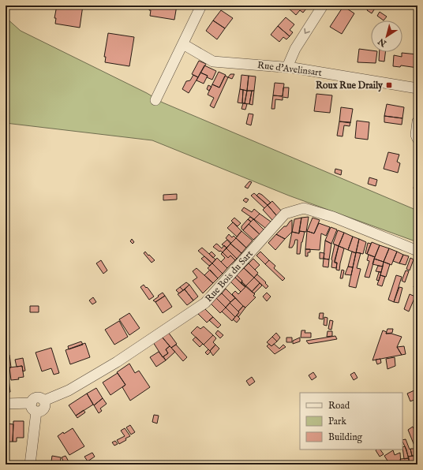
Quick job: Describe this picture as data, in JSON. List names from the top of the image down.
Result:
{
  "streets": {
    "street": ["Rue d'Avelinsart", "Rue Bois du Sart"]
  },
  "places": {
    "transit": ["Roux Rue Draily"]
  },
  "legend": ["Road", "Park", "Building"],
  "north": "bottom left"
}
